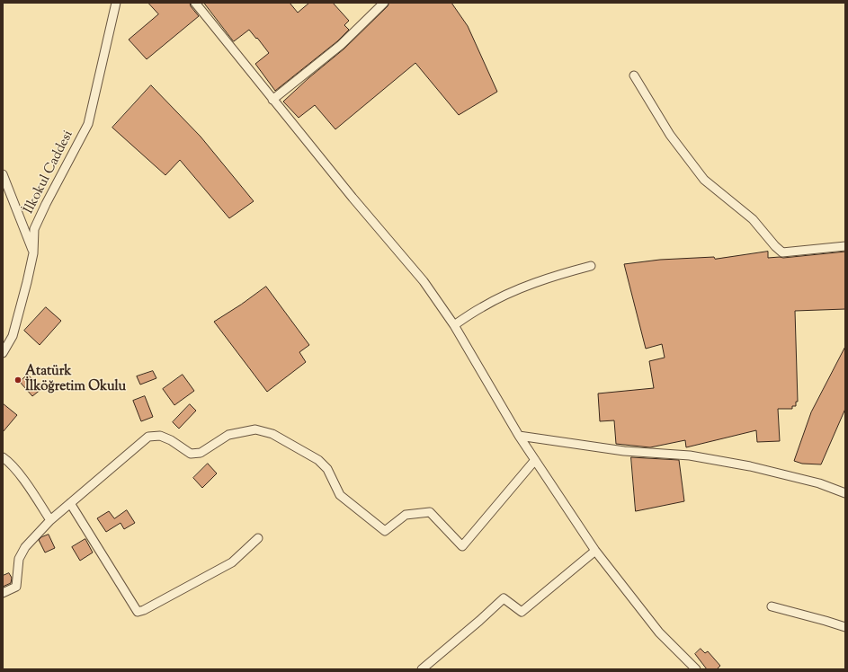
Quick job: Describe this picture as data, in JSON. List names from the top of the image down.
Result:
{
  "streets": {
    "street": ["İlkokul Caddesi"]
  },
  "places": ["Atatürk İlköğretim Okulu"]
}
